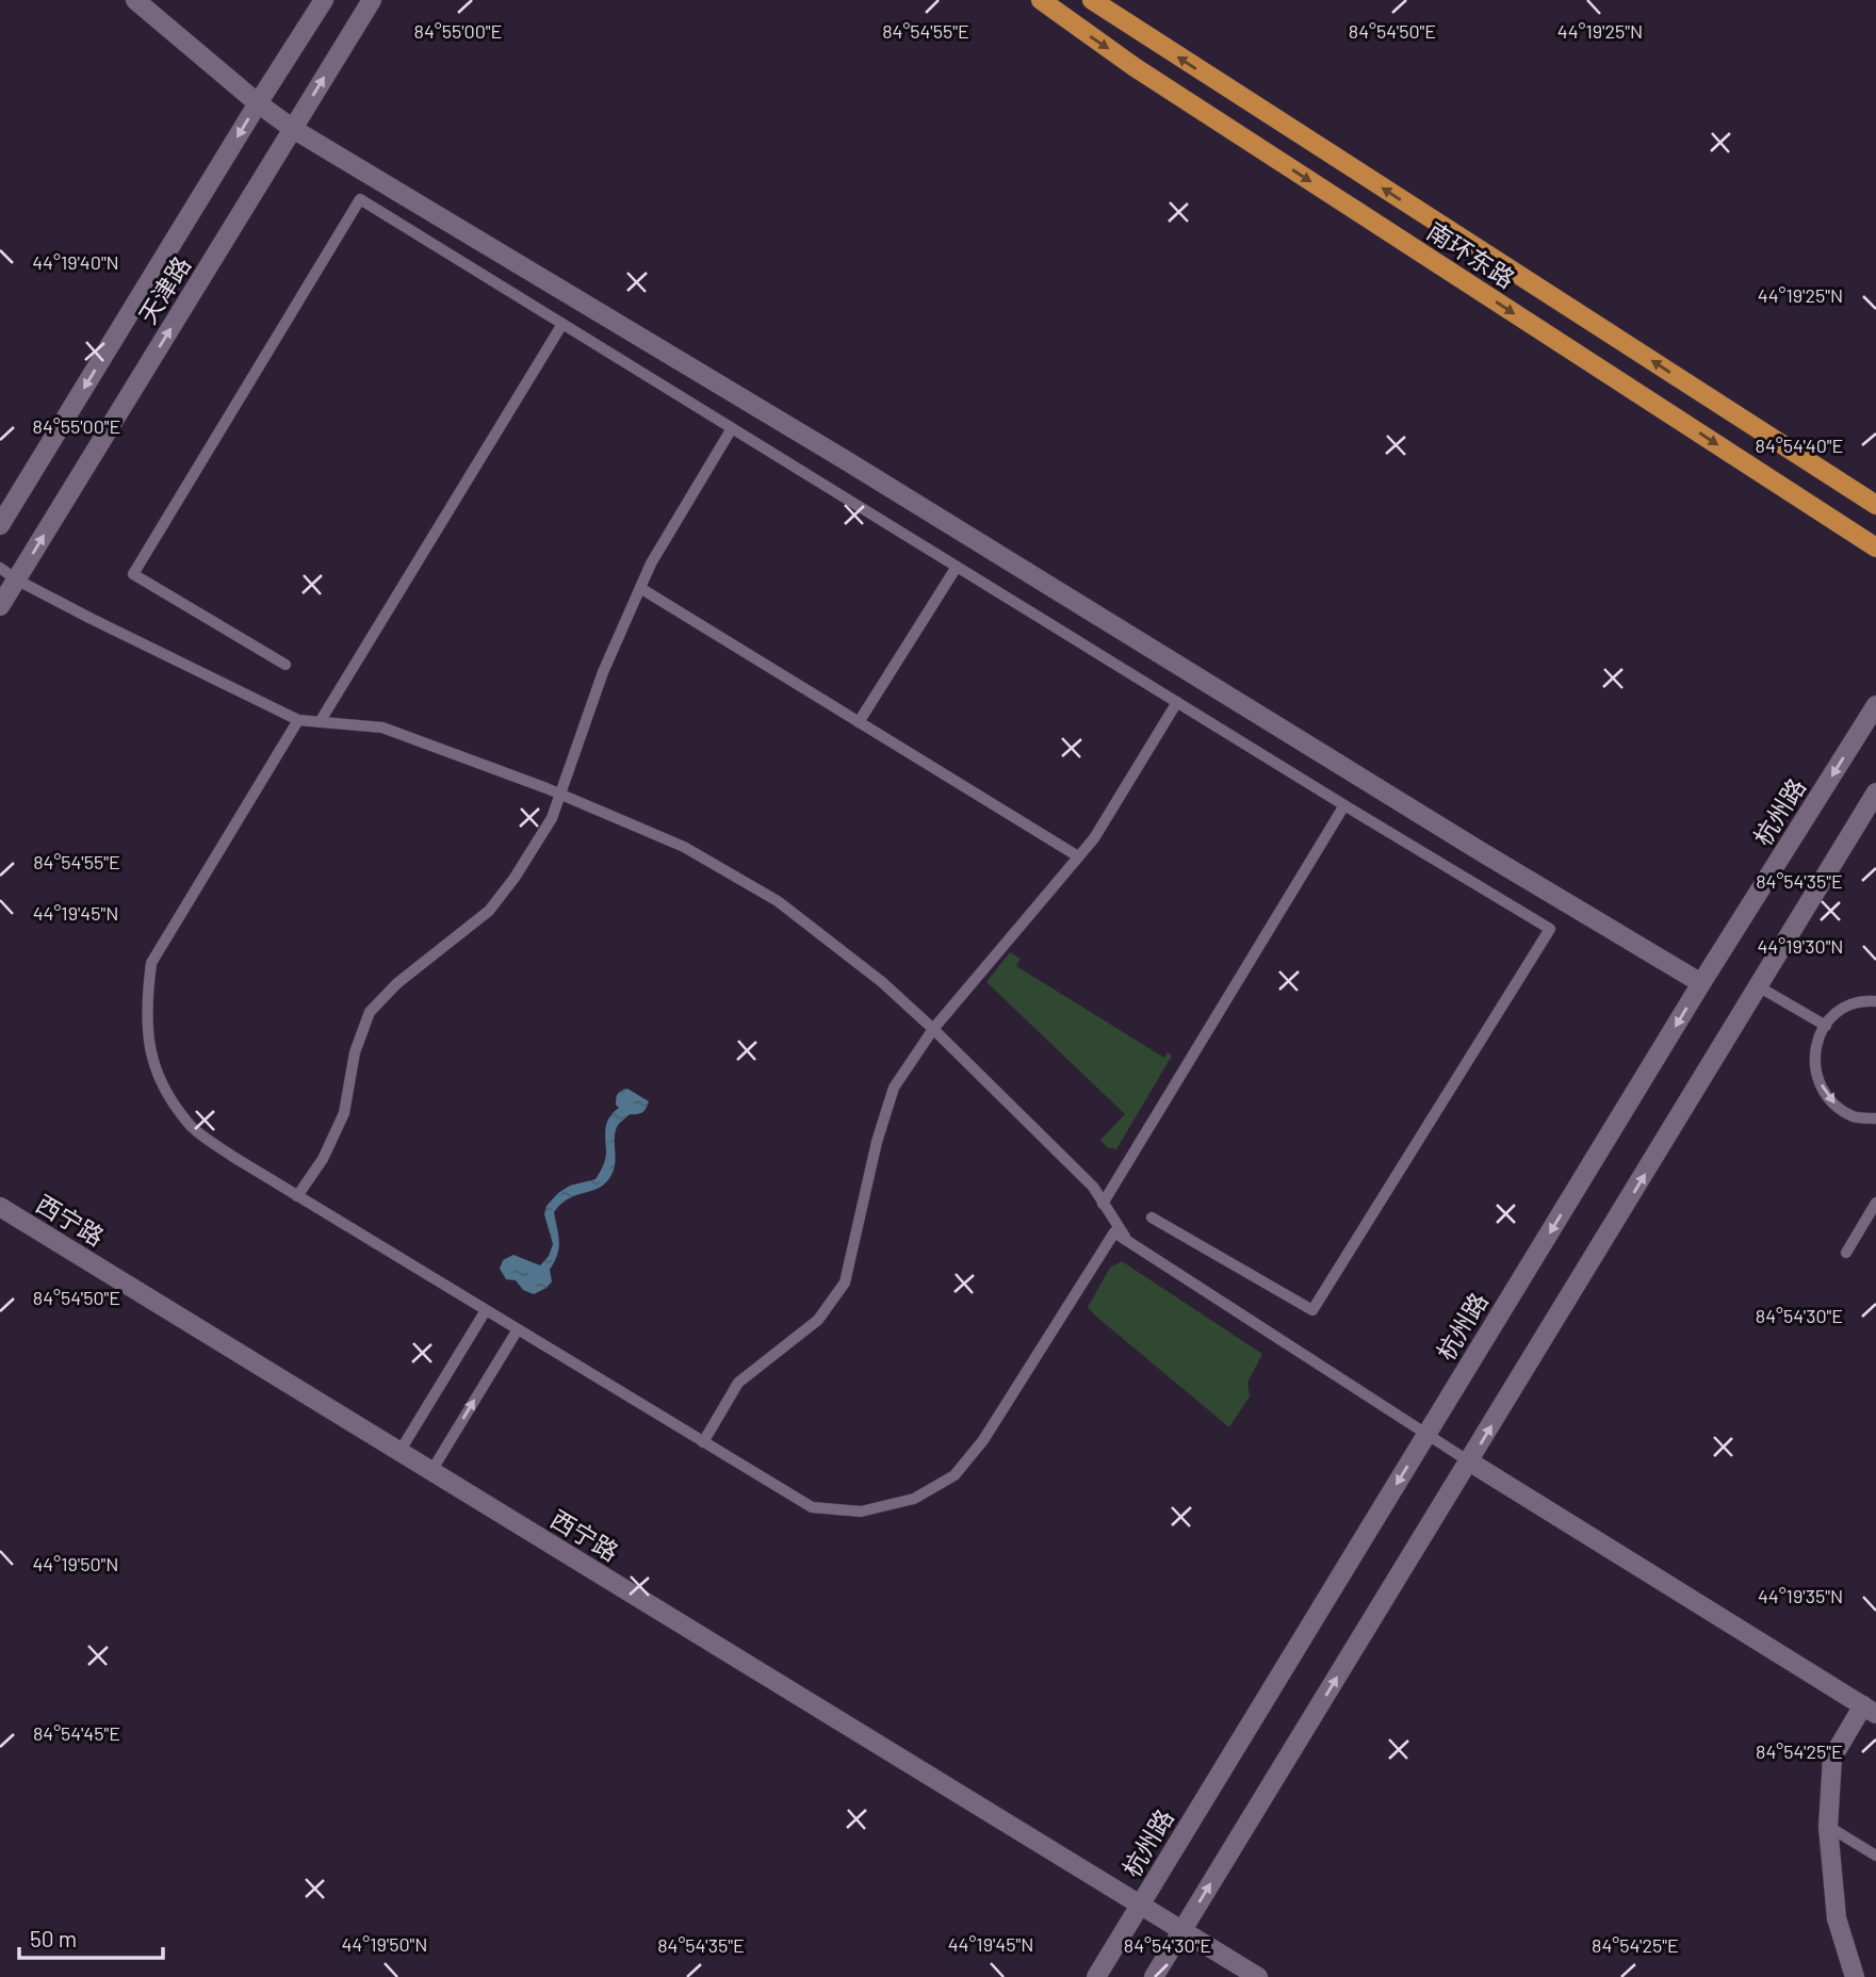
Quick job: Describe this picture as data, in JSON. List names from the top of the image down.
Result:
{
  "streets": {
    "main road": ["南环东路"],
    "street": ["天津路", "杭州路", "西宁路"]
  },
  "crossings": [
    ["杭州路", "西宁路"]
  ],
  "scale_bar": "50 m",
  "coordinates": [
    "84°55'00\"E",
    "84°54'55\"E",
    "84°54'50\"E",
    "44°19'25\"N",
    "44°19'40\"N",
    "84°54'40\"E",
    "84°54'35\"E",
    "44°19'45\"N",
    "44°19'30\"N",
    "84°54'30\"E",
    "44°19'50\"N",
    "44°19'35\"N",
    "84°54'45\"E",
    "84°54'25\"E"
  ]
}
